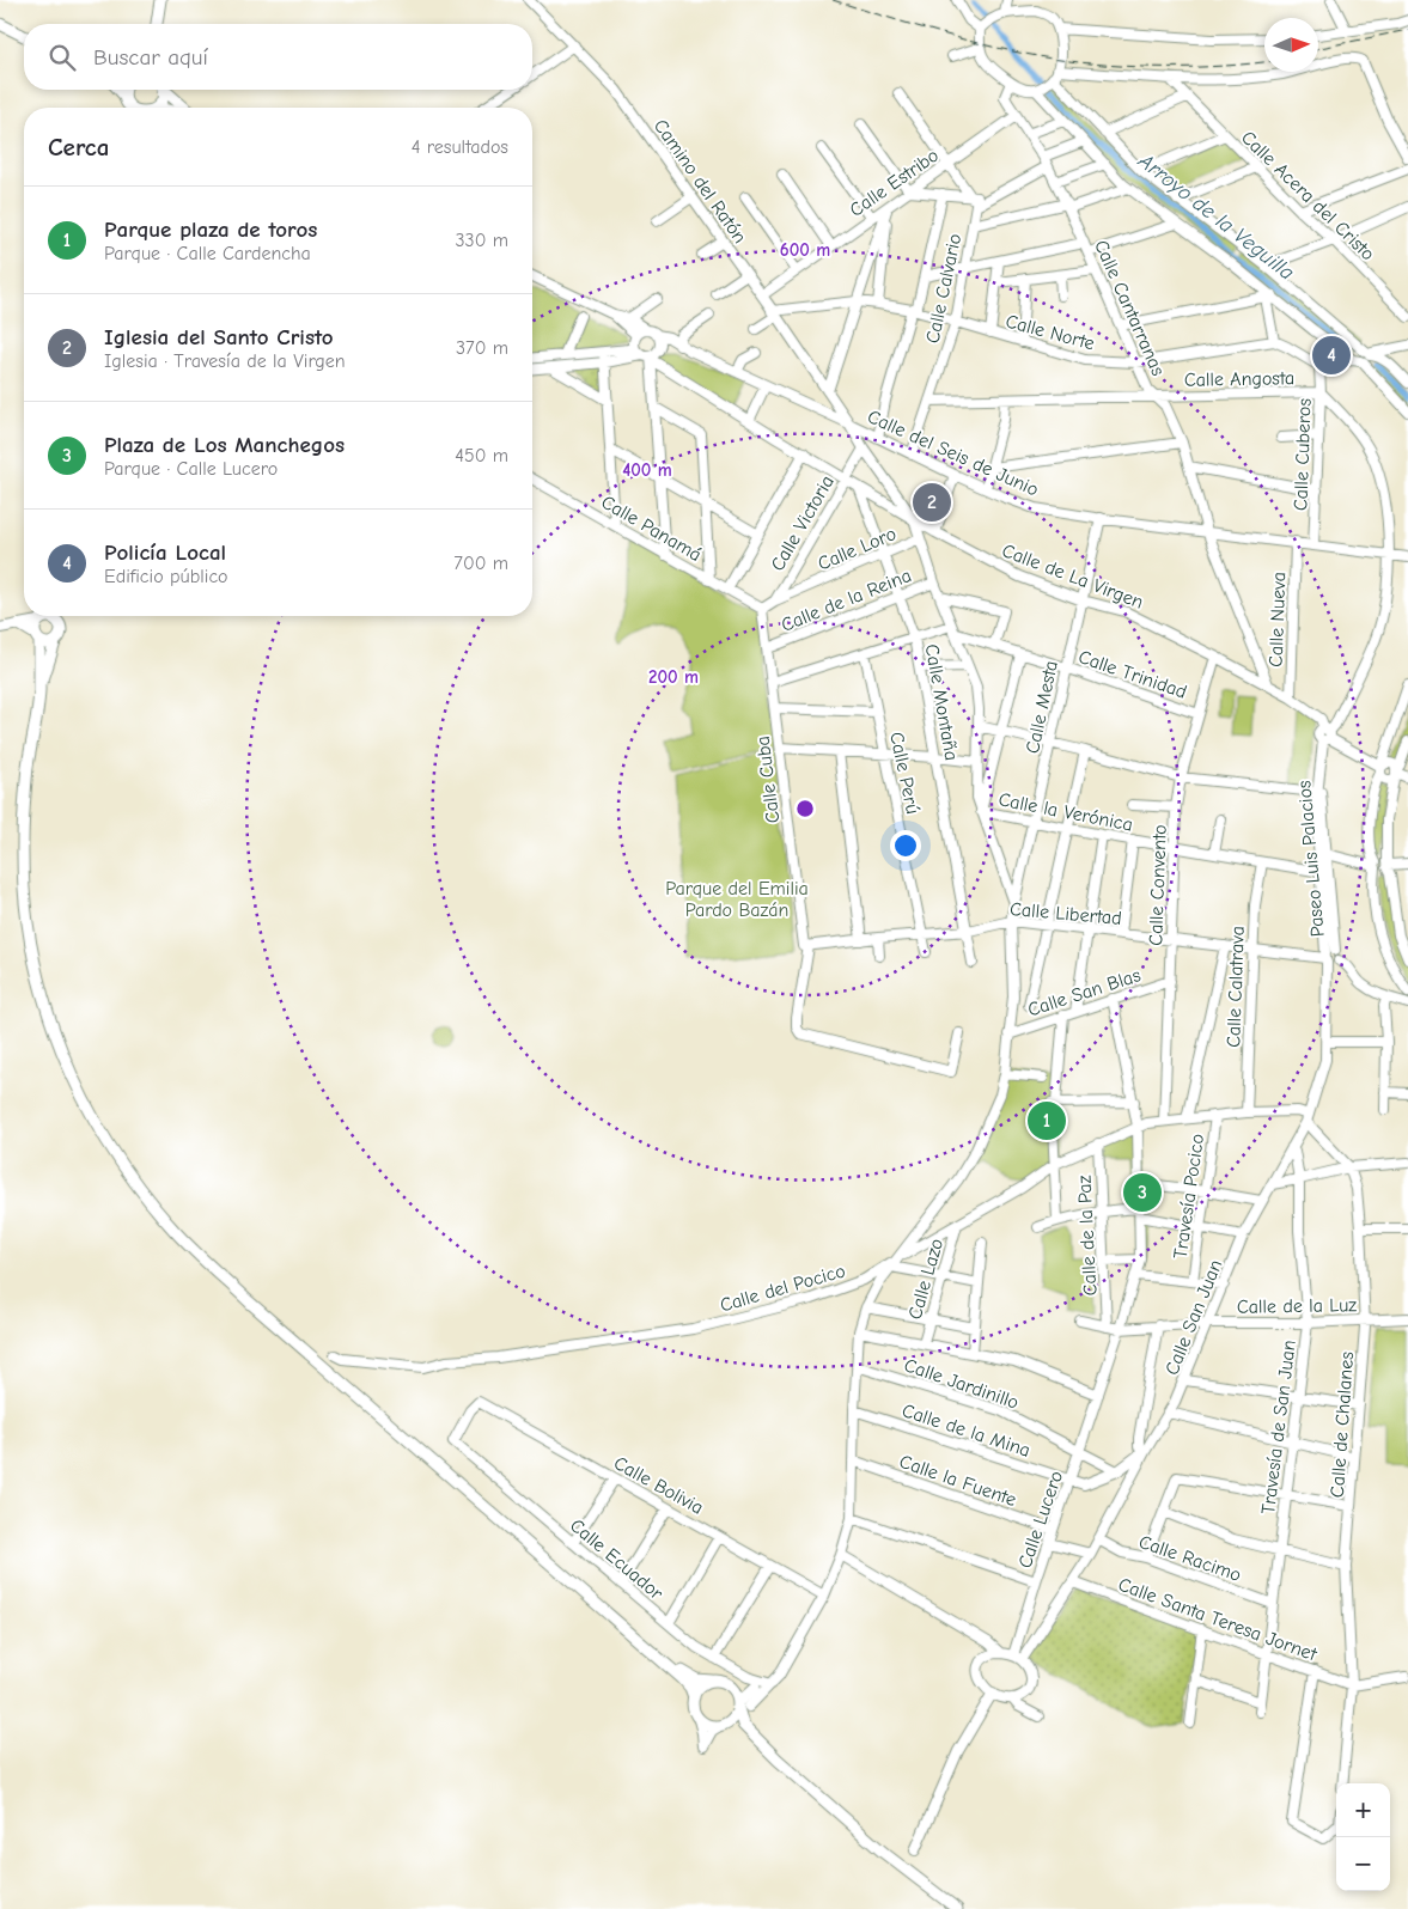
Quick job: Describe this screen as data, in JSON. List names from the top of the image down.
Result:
{
  "streets": {
    "street": [
      "Camino del Ratón",
      "Calle Estribo",
      "Calle Acera del Cristo",
      "Calle Calvario",
      "Calle Cantarranas",
      "Calle Norte",
      "Calle Angosta",
      "Calle del Seis de Junio",
      "Calle Cuberos",
      "Calle Victoria",
      "Calle Panamá",
      "Calle Loro",
      "Calle de La Virgen",
      "Calle de la Reina",
      "Calle Nueva",
      "Calle Trinidad",
      "Calle Montaña",
      "Calle Mesta",
      "Calle Perú",
      "Calle Cuba",
      "Calle la Verónica",
      "Paseo Luis Palacios",
      "Calle Convento",
      "Calle Libertad",
      "Calle Calatrava",
      "Calle San Blas",
      "Travesía Pocico",
      "Calle de la Paz",
      "Calle Lazo",
      "Calle del Pocico",
      "Calle de la Luz",
      "Calle San Juan",
      "Calle Jardinillo",
      "Calle de Chalanes",
      "Travesía de San Juan",
      "Calle de la Mina",
      "Calle la Fuente",
      "Calle Bolivia",
      "Calle Lucero",
      "Calle Racimo",
      "Calle Ecuador",
      "Calle Santa Teresa Jornet"
    ]
  },
  "crossings": [
    ["Camino del Ratón", "Calle Estribo"],
    ["Camino del Ratón", "Calle Norte"],
    ["Camino del Ratón", "Calle del Seis de Junio"],
    ["Camino del Ratón", "Calle Victoria"],
    ["Camino del Ratón", "Calle de La Virgen"],
    ["Calle Estribo", "Calle Cantarranas"],
    ["Calle Calvario", "Calle Norte"],
    ["Calle Calvario", "Calle Angosta"],
    ["Calle Calvario", "Calle del Seis de Junio"],
    ["Calle Cantarranas", "Calle Norte"],
    ["Calle Cantarranas", "Calle Angosta"],
    ["Calle Cantarranas", "Calle del Seis de Junio"],
    ["Calle Cantarranas", "Calle de La Virgen"],
    ["Calle Angosta", "Calle del Seis de Junio"],
    ["Calle Angosta", "Calle Cuberos"],
    ["Calle Angosta", "Calle de La Virgen"],
    ["Calle Angosta", "Paseo Luis Palacios"],
    ["Calle del Seis de Junio", "Calle Cuberos"],
    ["Calle del Seis de Junio", "Calle de La Virgen"],
    ["Calle del Seis de Junio", "Calle Nueva"],
    ["Calle del Seis de Junio", "Calle Mesta"],
    ["Calle Victoria", "Calle Panamá"],
    ["Calle Victoria", "Calle Loro"],
    ["Calle Victoria", "Calle de La Virgen"],
    ["Calle Victoria", "Calle Cuba"],
    ["Calle Panamá", "Calle Cuba"],
    ["Calle Loro", "Calle Montaña"],
    ["Calle de La Virgen", "Calle Nueva"],
    ["Calle de La Virgen", "Calle Montaña"],
    ["Calle de La Virgen", "Calle Mesta"],
    ["Calle de La Virgen", "Paseo Luis Palacios"],
    ["Calle de La Virgen", "Calle Convento"],
    ["Calle de la Reina", "Calle Montaña"],
    ["Calle de la Reina", "Calle Cuba"],
    ["Calle Trinidad", "Calle Mesta"],
    ["Calle Trinidad", "Calle Convento"],
    ["Calle Montaña", "Calle Libertad"],
    ["Calle Mesta", "Calle la Verónica"],
    ["Calle Mesta", "Calle Libertad"],
    ["Calle Mesta", "Calle San Blas"],
    ["Calle Mesta", "Calle del Pocico"],
    ["Calle Mesta", "Calle Jardinillo"],
    ["Calle Mesta", "Calle de la Mina"],
    ["Calle Mesta", "Calle la Fuente"],
    ["Calle Mesta", "Calle Bolivia"],
    ["Calle Mesta", "Calle Ecuador"],
    ["Calle Perú", "Calle Libertad"],
    ["Calle Cuba", "Calle Libertad"],
    ["Calle la Verónica", "Paseo Luis Palacios"],
    ["Calle la Verónica", "Calle Convento"],
    ["Calle la Verónica", "Calle Calatrava"],
    ["Paseo Luis Palacios", "Calle Libertad"],
    ["Paseo Luis Palacios", "Calle San Juan"],
    ["Calle Convento", "Calle Libertad"],
    ["Calle Convento", "Calle San Blas"],
    ["Calle Convento", "Calle del Pocico"],
    ["Calle Libertad", "Calle Calatrava"],
    ["Calle Libertad", "Calle San Juan"],
    ["Calle Calatrava", "Calle del Pocico"],
    ["Calle San Blas", "Calle Lucero"],
    ["Travesía Pocico", "Calle del Pocico"],
    ["Calle de la Paz", "Calle del Pocico"],
    ["Calle de la Paz", "Calle de la Luz"],
    ["Calle Lazo", "Calle del Pocico"],
    ["Calle del Pocico", "Calle San Juan"],
    ["Calle del Pocico", "Calle Lucero"],
    ["Calle de la Luz", "Calle San Juan"],
    ["Calle de la Luz", "Calle de Chalanes"],
    ["Calle de la Luz", "Travesía de San Juan"],
    ["Calle de la Luz", "Calle Lucero"],
    ["Calle San Juan", "Travesía de San Juan"],
    ["Calle San Juan", "Calle de la Mina"],
    ["Calle San Juan", "Calle Lucero"],
    ["Calle San Juan", "Calle Racimo"],
    ["Calle San Juan", "Calle Santa Teresa Jornet"],
    ["Calle Jardinillo", "Calle de la Mina"],
    ["Calle Jardinillo", "Calle Lucero"],
    ["Calle de Chalanes", "Calle Santa Teresa Jornet"],
    ["Travesía de San Juan", "Calle Racimo"],
    ["Travesía de San Juan", "Calle Santa Teresa Jornet"],
    ["Calle de la Mina", "Calle Lucero"],
    ["Calle la Fuente", "Calle Lucero"],
    ["Calle Bolivia", "Calle Ecuador"]
  ],
  "water": ["Arroyo de la Veguilla"],
  "parks": ["Parque del Emilia Pardo Bazán"],
  "north": "right",
  "page": {
    "search": "Buscar aquí",
    "heading": ["Cerca", "4 resultados"],
    "list": [
      {
        "mark": "1",
        "name": "Parque plaza de toros",
        "note": "Parque · Calle Cardencha",
        "value": "330 m"
      },
      {
        "mark": "2",
        "name": "Iglesia del Santo Cristo",
        "note": "Iglesia · Travesía de la Virgen",
        "value": "370 m"
      },
      {
        "mark": "3",
        "name": "Plaza de Los Manchegos",
        "note": "Parque · Calle Lucero",
        "value": "450 m"
      },
      {
        "mark": "4",
        "name": "Policía Local",
        "note": "Edificio público",
        "value": "700 m"
      }
    ],
    "pins": [
      "4",
      "2",
      "1",
      "3"
    ],
    "map_buttons": ["+", "−"]
  },
  "rings": ["600 m", "400 m", "200 m"]
}
